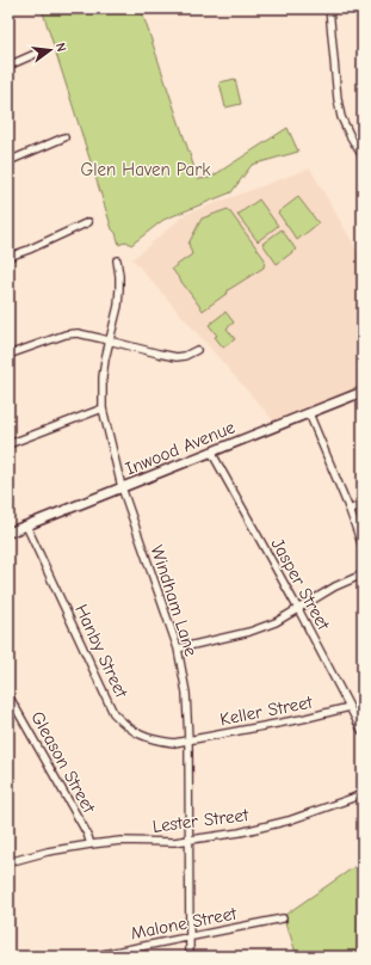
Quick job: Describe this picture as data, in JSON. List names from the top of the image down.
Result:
{
  "streets": {
    "street": [
      "Inwood Avenue",
      "Jasper Street",
      "Windham Lane",
      "Hanby Street",
      "Keller Street",
      "Gleason Street",
      "Lester Street",
      "Malone Street"
    ]
  },
  "crossings": [
    ["Inwood Avenue", "Jasper Street"],
    ["Inwood Avenue", "Windham Lane"],
    ["Inwood Avenue", "Hanby Street"],
    ["Jasper Street", "Keller Street"],
    ["Windham Lane", "Hanby Street"],
    ["Windham Lane", "Keller Street"],
    ["Windham Lane", "Lester Street"],
    ["Windham Lane", "Malone Street"],
    ["Hanby Street", "Keller Street"],
    ["Gleason Street", "Lester Street"]
  ],
  "parks": ["Glen Haven Park"],
  "north": "right"
}
